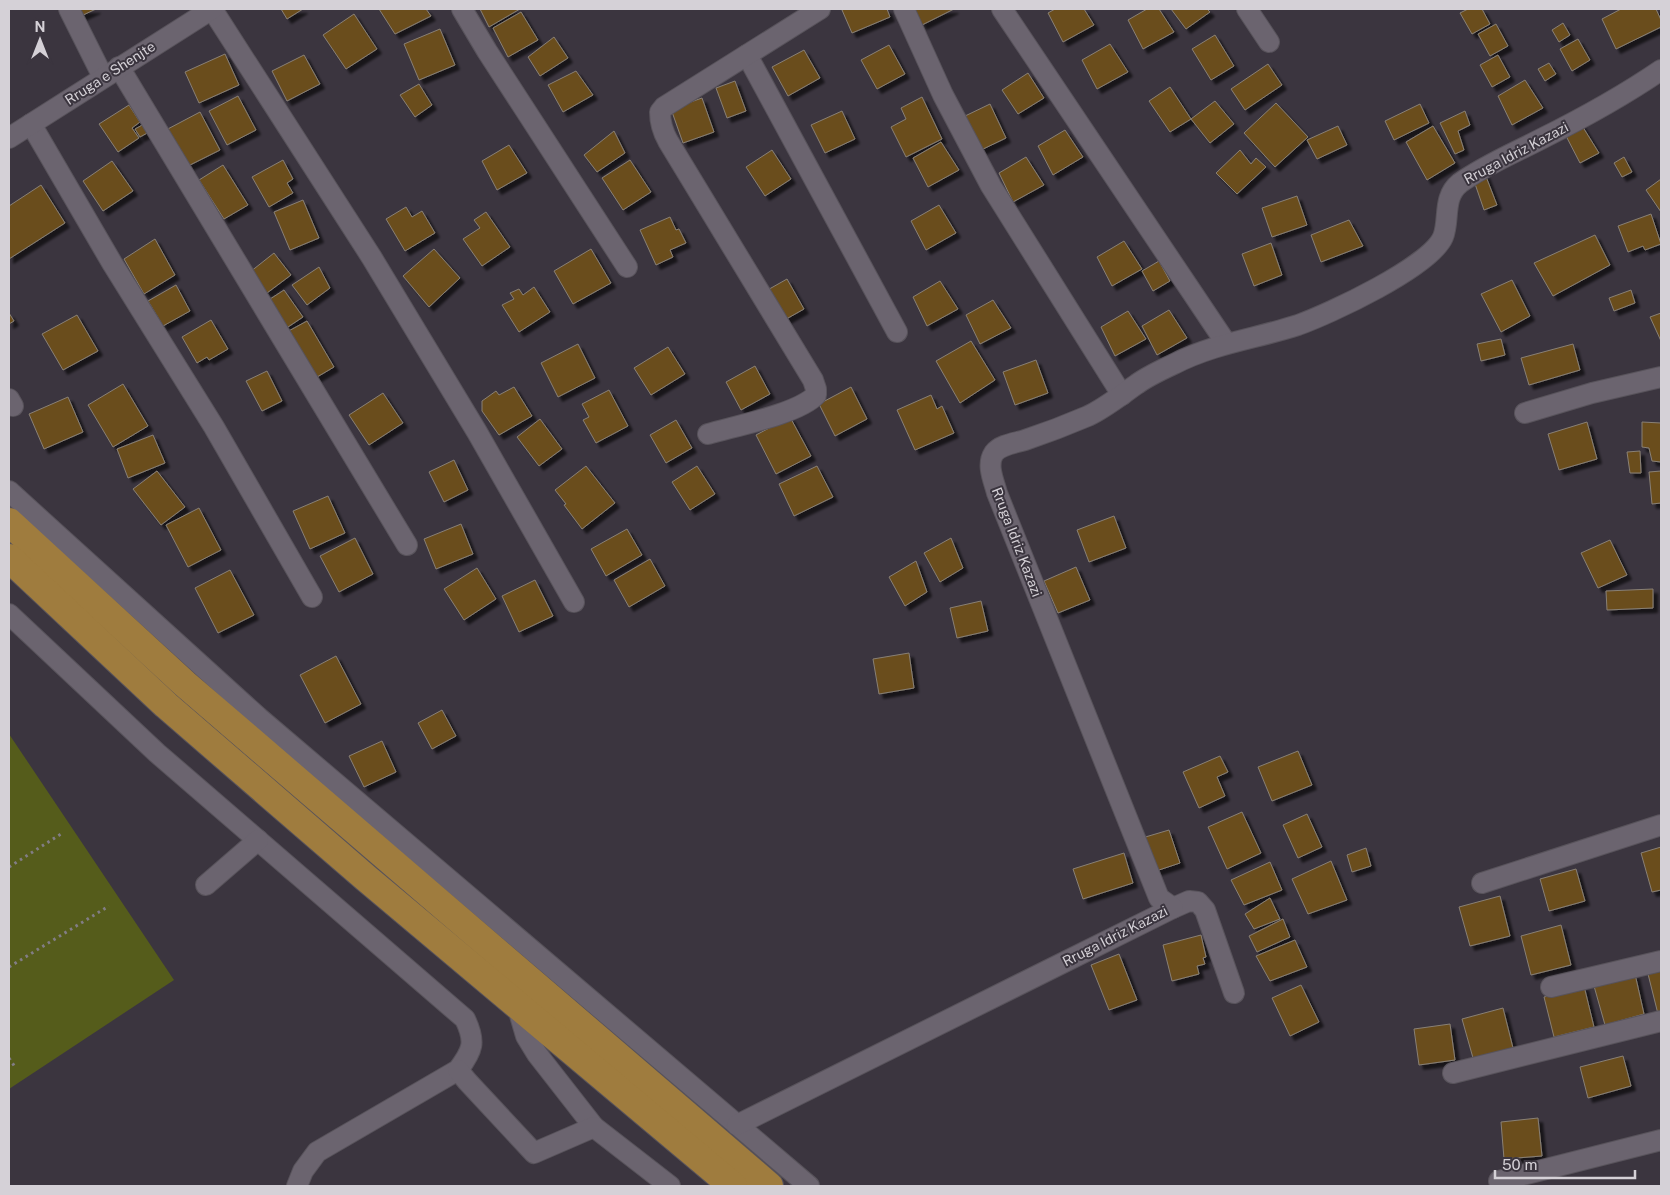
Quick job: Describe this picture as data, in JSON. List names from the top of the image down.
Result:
{
  "streets": {
    "street": ["Rruga e Shenjte", "Rruga Idriz Kazazi"]
  },
  "scale_bar": "50 m",
  "north": "top"
}
